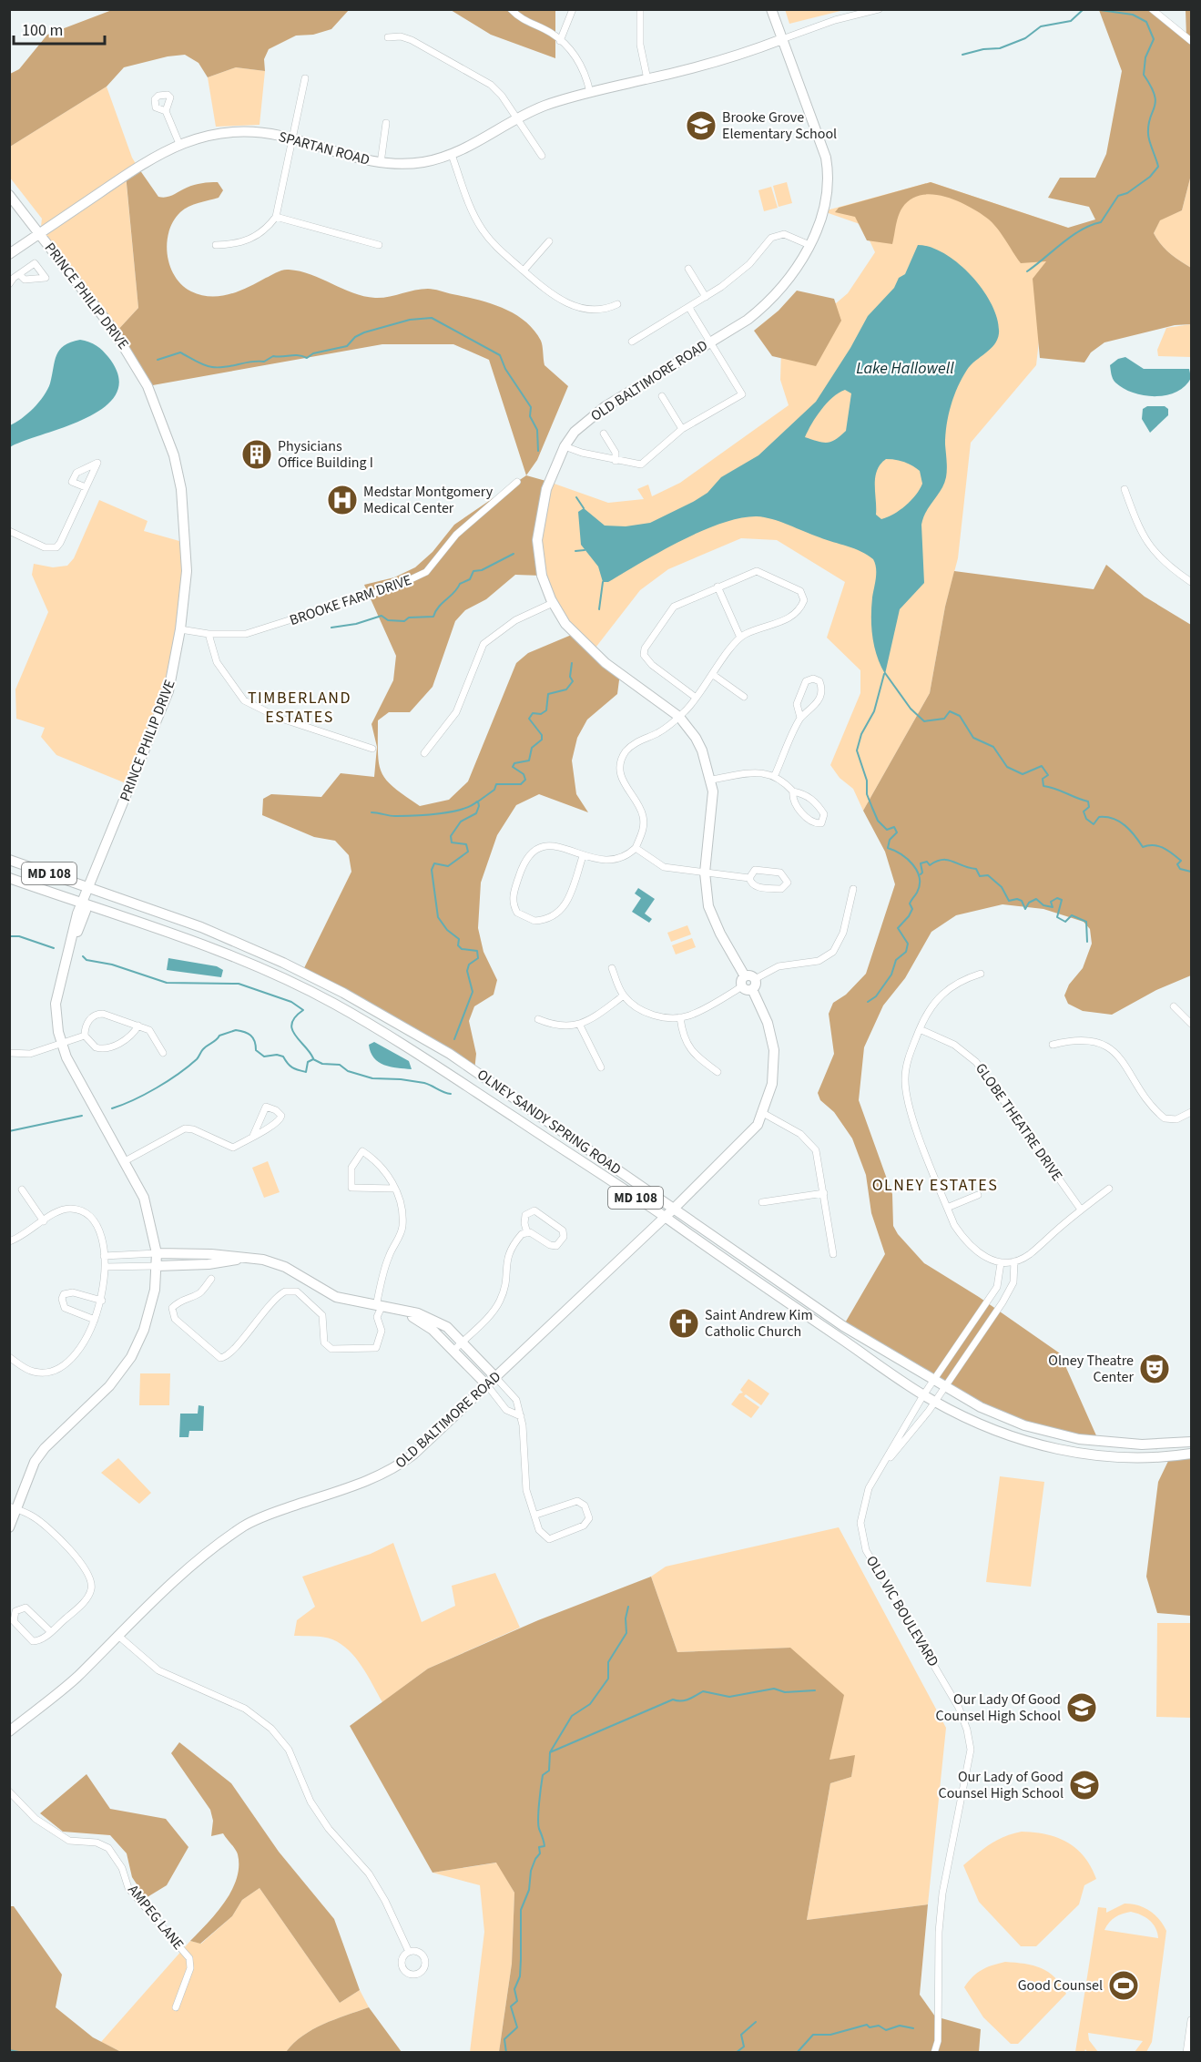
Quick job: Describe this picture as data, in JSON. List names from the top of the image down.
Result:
{
  "streets": {
    "street": [
      "SPARTAN ROAD",
      "PRINCE PHILIP DRIVE",
      "OLD BALTIMORE ROAD",
      "BROOKE FARM DRIVE",
      "MD 108",
      "OLNEY SANDY SPRING ROAD",
      "GLOBE THEATRE DRIVE",
      "OLD VIC BOULEVARD",
      "AMPEG LANE"
    ]
  },
  "crossings": [
    ["SPARTAN ROAD", "PRINCE PHILIP DRIVE"],
    ["SPARTAN ROAD", "OLD BALTIMORE ROAD"],
    ["PRINCE PHILIP DRIVE", "BROOKE FARM DRIVE"],
    ["PRINCE PHILIP DRIVE", "OLNEY SANDY SPRING ROAD"],
    ["OLD BALTIMORE ROAD", "OLNEY SANDY SPRING ROAD"],
    ["OLNEY SANDY SPRING ROAD", "OLD VIC BOULEVARD"]
  ],
  "districts": ["TIMBERLAND ESTATES", "OLNEY ESTATES"],
  "water": ["Lake Hallowell"],
  "places": {
    "school or university": ["Brooke Grove Elementary School", "Our Lady Of Good Counsel High School", "Our Lady of Good Counsel High School"],
    "building": ["Physicians Office Building I"],
    "hospital": ["Medstar Montgomery Medical Center"],
    "church": ["Saint Andrew Kim Catholic Church"],
    "theatre": ["Olney Theatre Center"],
    "sports": ["Good Counsel"]
  },
  "scale_bar": "100 m"
}
